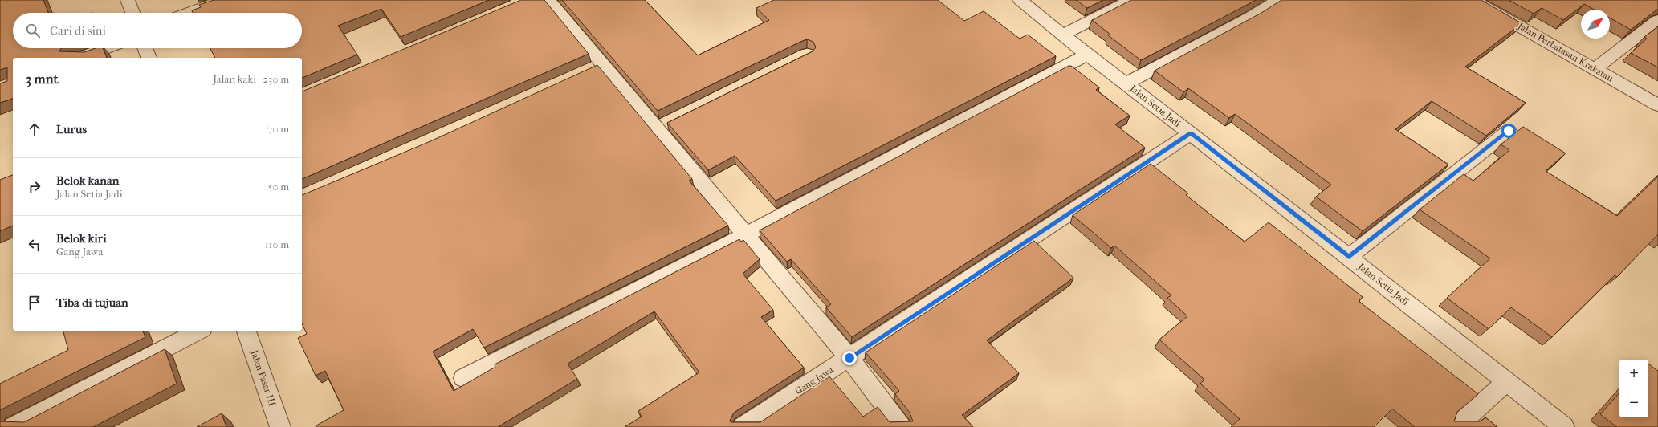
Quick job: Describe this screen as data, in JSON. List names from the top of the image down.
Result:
{
  "streets": {
    "street": [
      "Jalan Perbatasan Krakatau",
      "Jalan Setia Jadi",
      "Jalan Pasar III",
      "Gang Jawa"
    ]
  },
  "crossings": [
    ["Jalan Setia Jadi", "Gang Jawa"]
  ],
  "north": "top right",
  "page": {
    "search": "Cari di sini",
    "heading": ["3 mnt", "Jalan kaki · 230 m"],
    "list": [
      ["Lurus", "70 m"],
      ["Belok kanan", "Jalan Setia Jadi", "50 m"],
      ["Belok kiri", "Gang Jawa", "110 m"],
      "Tiba di tujuan"
    ],
    "map_buttons": ["+", "−"]
  }
}
